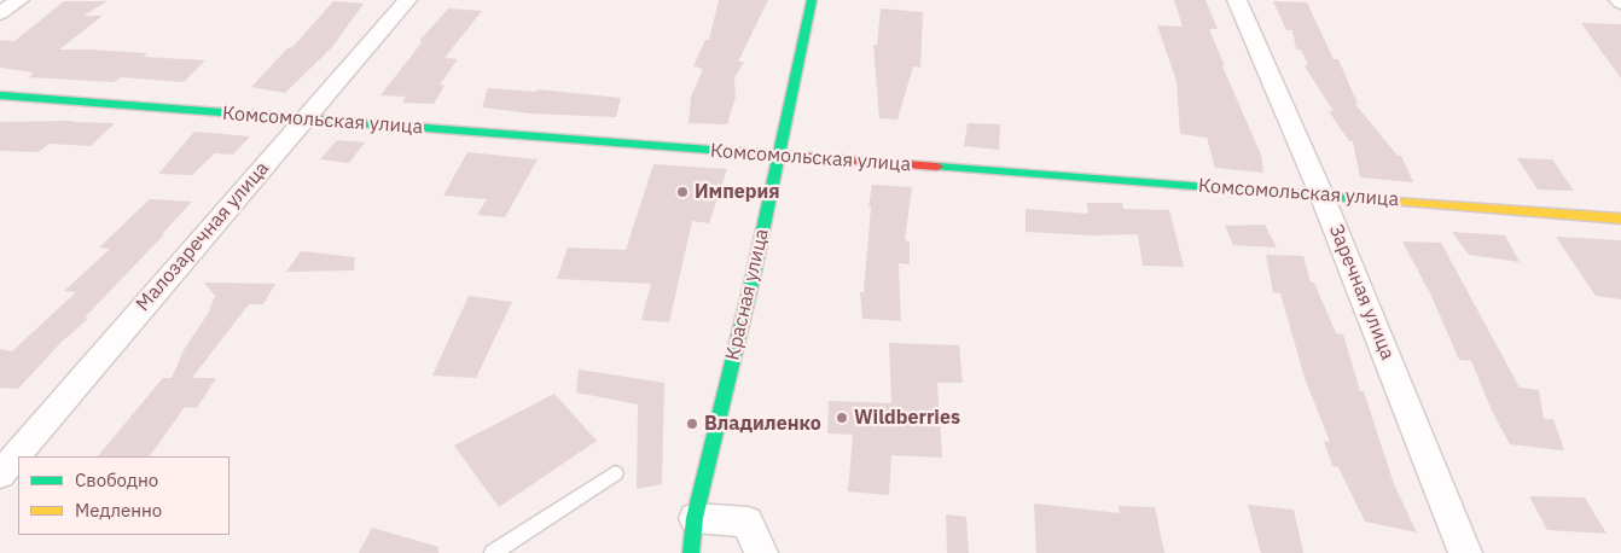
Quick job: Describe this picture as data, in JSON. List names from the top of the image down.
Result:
{
  "streets": {
    "street": [
      "Комсомольская улица",
      "Малозаречная улица",
      "Заречная улица",
      "Красная улица"
    ]
  },
  "crossings": [
    ["Комсомольская улица", "Малозаречная улица"],
    ["Комсомольская улица", "Заречная улица"],
    ["Комсомольская улица", "Красная улица"]
  ],
  "places": ["Империя", "Wildberries", "Владиленко"],
  "legend": ["Свободно", "Медленно"]
}
